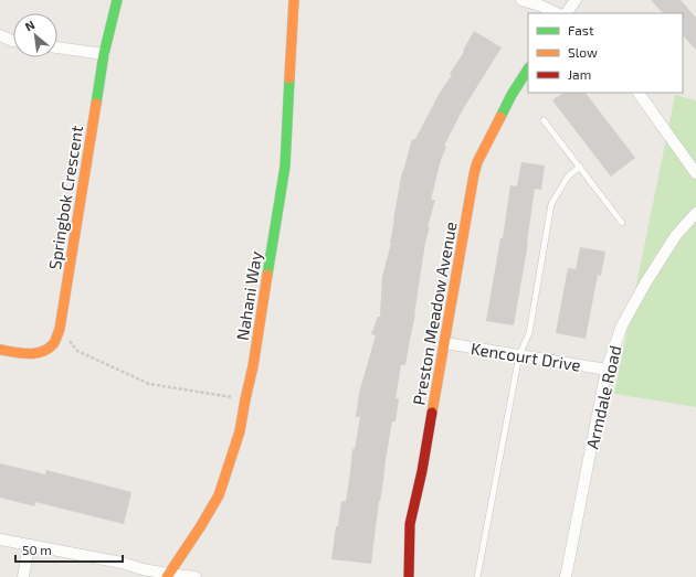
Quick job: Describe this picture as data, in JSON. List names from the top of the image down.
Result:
{
  "streets": {
    "street": [
      "Springbok Crescent",
      "Nahani Way",
      "Preston Meadow Avenue",
      "Kencourt Drive",
      "Armdale Road"
    ]
  },
  "crossings": [
    ["Preston Meadow Avenue", "Kencourt Drive"],
    ["Kencourt Drive", "Armdale Road"]
  ],
  "legend": ["Fast", "Slow", "Jam"],
  "scale_bar": "50 m",
  "north": "top left"
}
